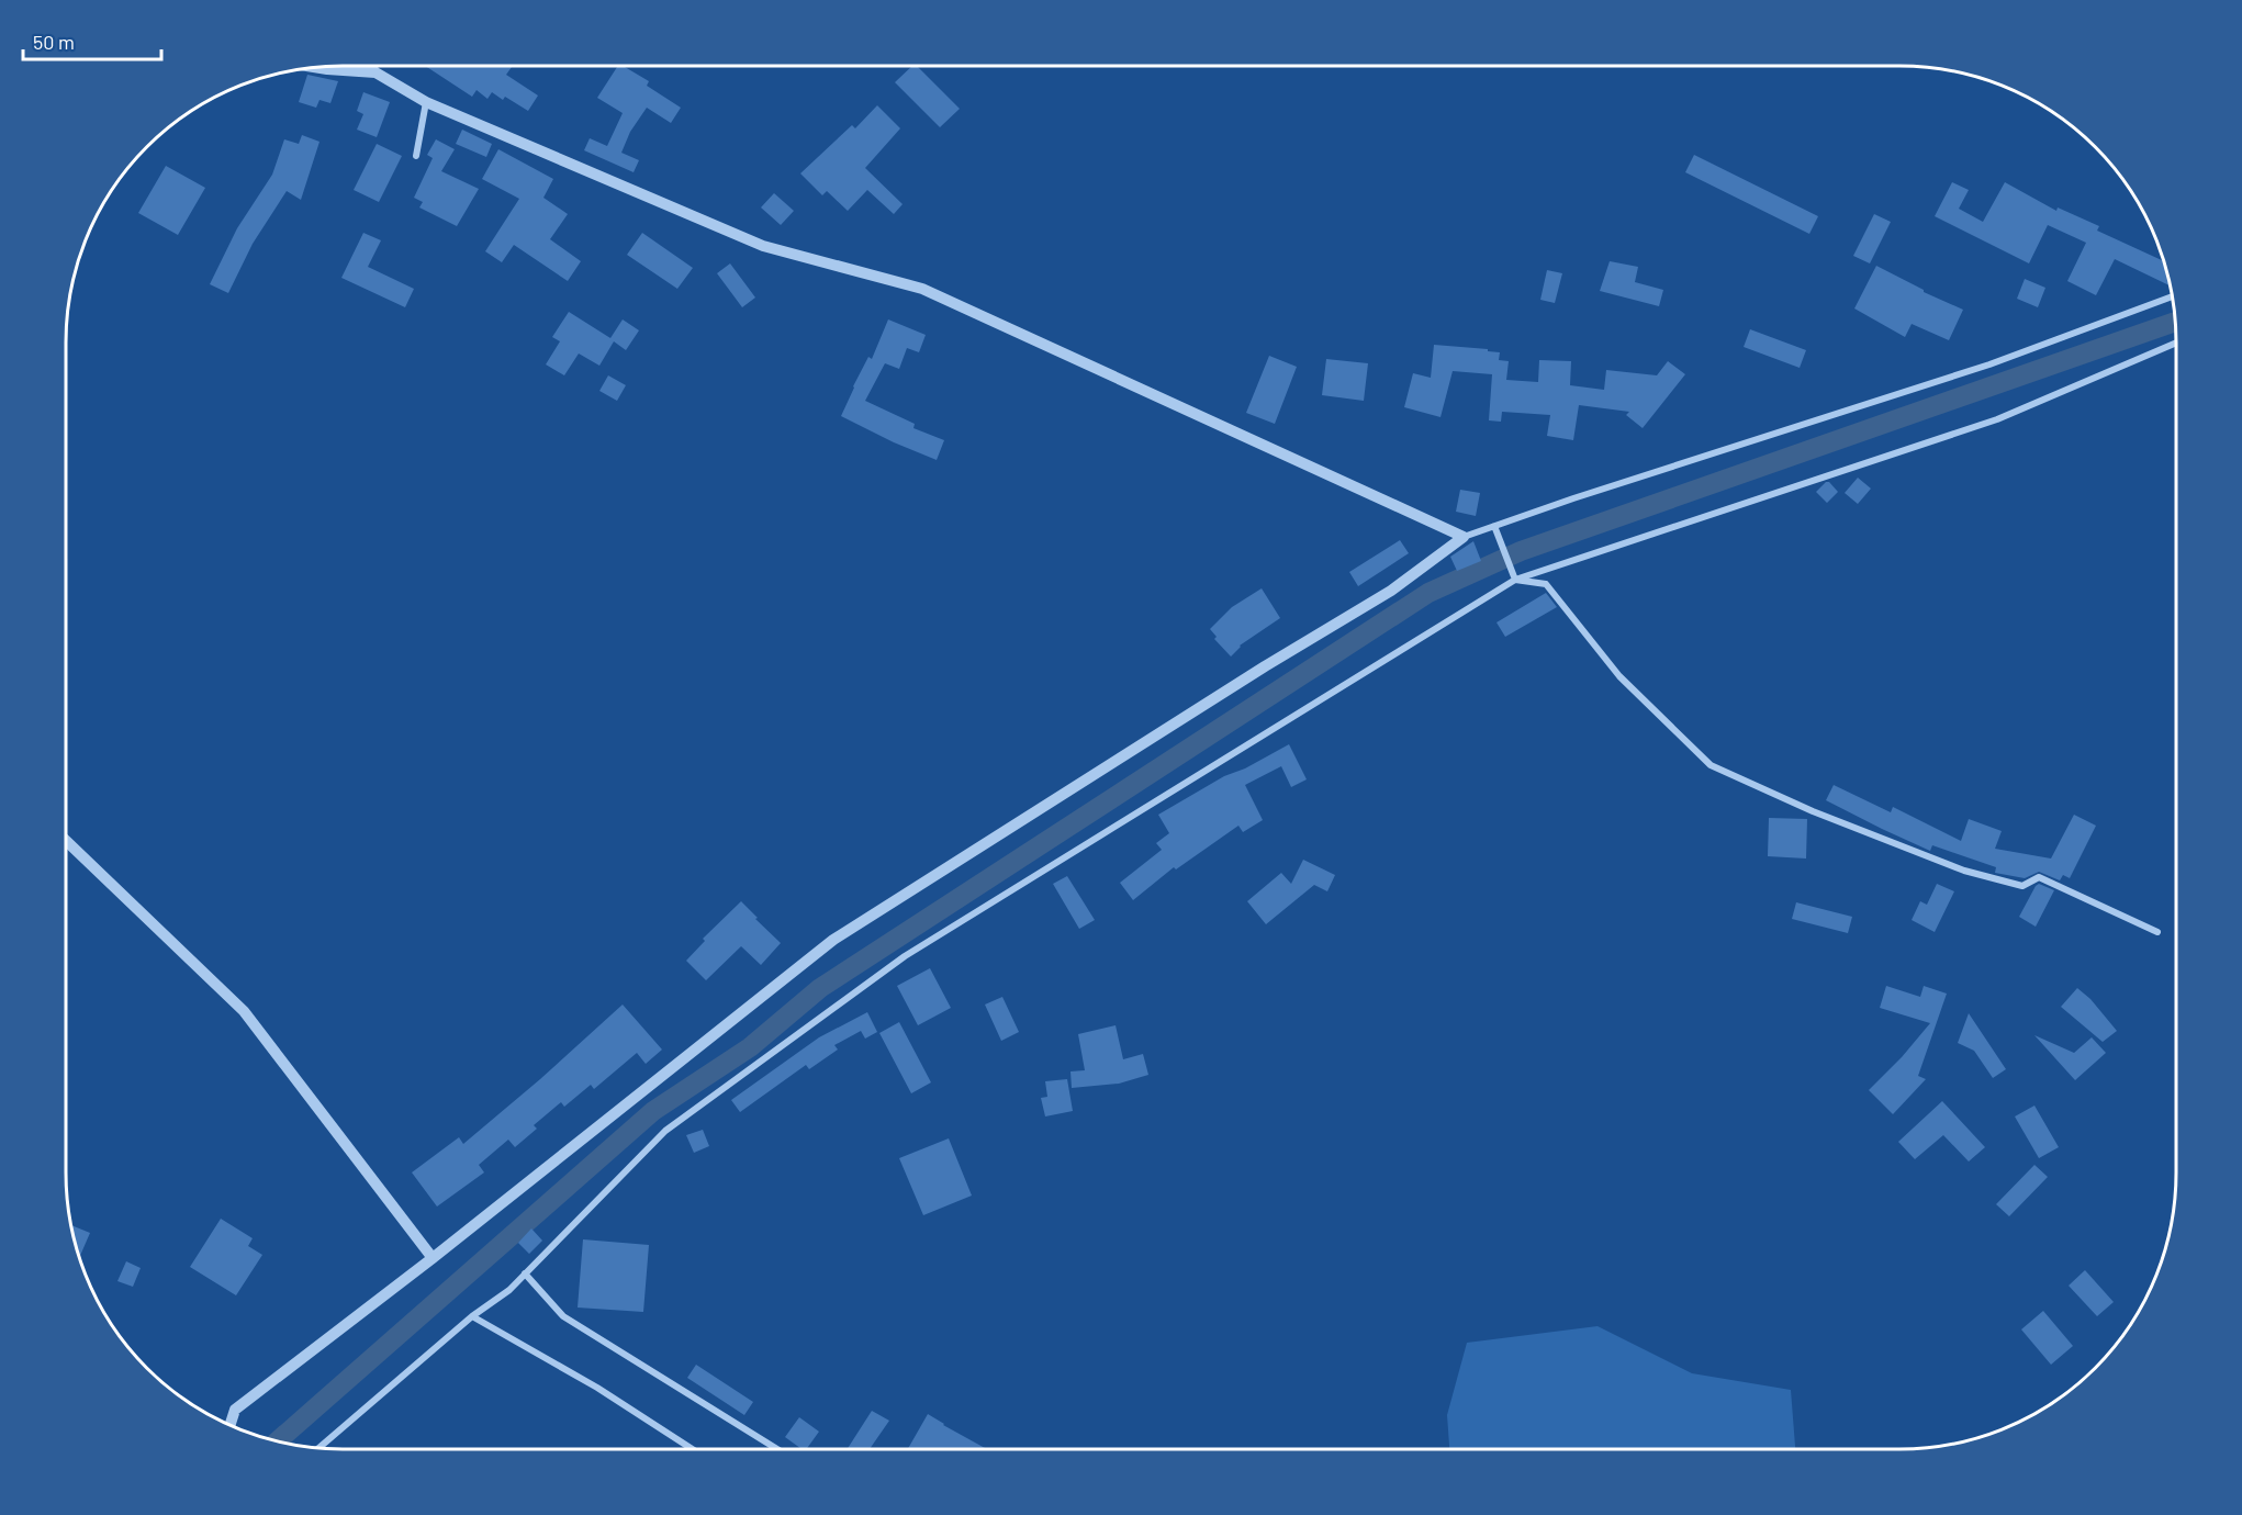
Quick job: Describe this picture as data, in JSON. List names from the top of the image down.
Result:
{
  "scale_bar": "50 m"
}
